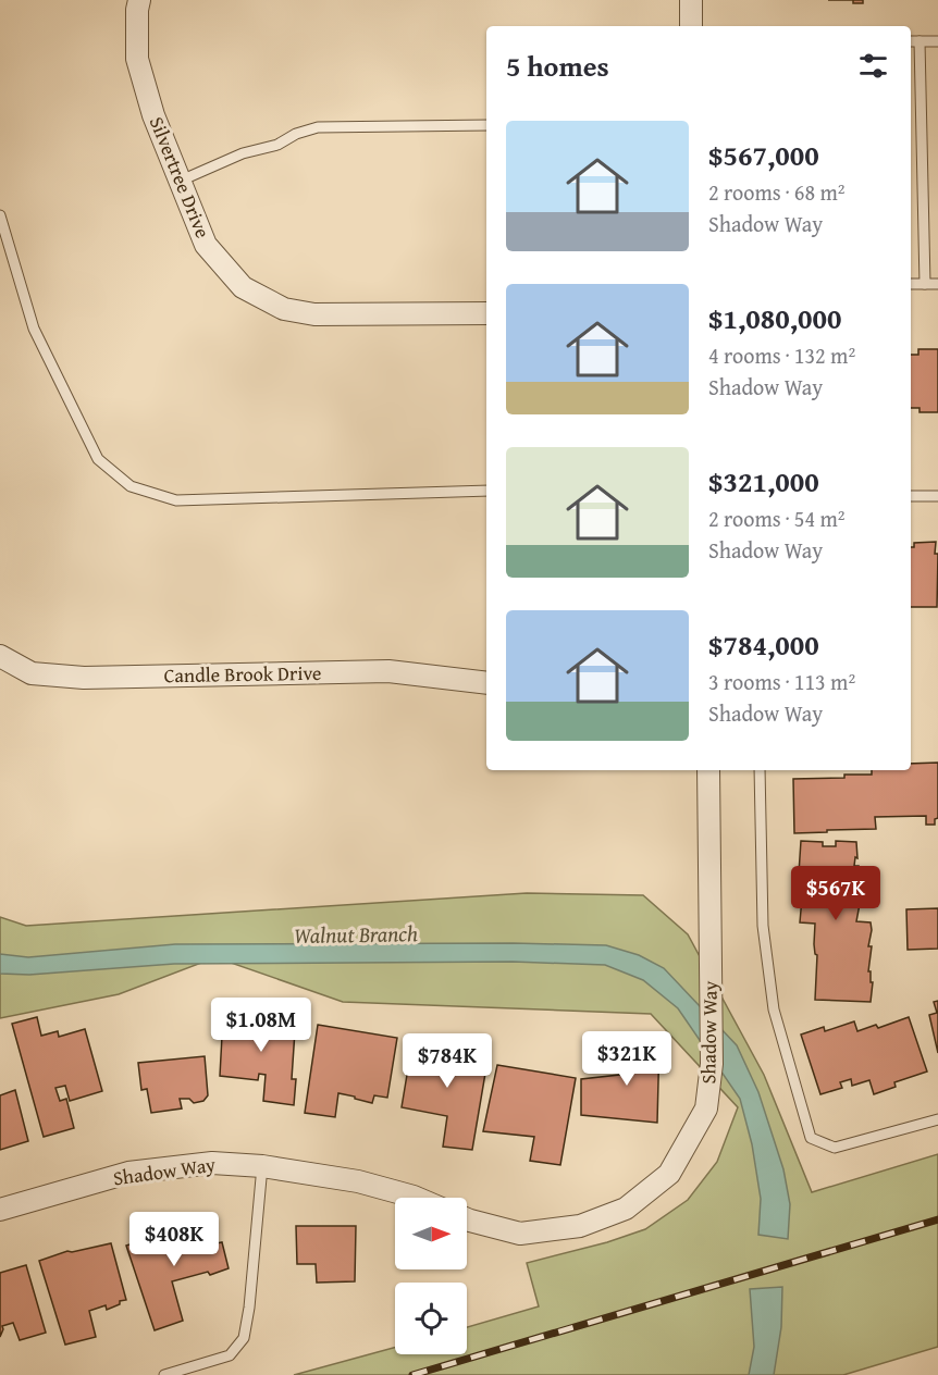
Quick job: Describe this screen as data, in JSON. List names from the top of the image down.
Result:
{
  "streets": {
    "street": ["Silvertree Drive", "Candle Brook Drive", "Shadow Way"]
  },
  "water": ["Walnut Branch"],
  "north": "right",
  "page": {
    "heading": "5 homes",
    "list": [
      {
        "name": "$567,000",
        "note": "2 rooms · 68 m² · Shadow Way"
      },
      {
        "name": "$1,080,000",
        "note": "4 rooms · 132 m² · Shadow Way"
      },
      {
        "name": "$321,000",
        "note": "2 rooms · 54 m² · Shadow Way"
      },
      {
        "name": "$784,000",
        "note": "3 rooms · 113 m² · Shadow Way"
      }
    ],
    "price": [
      "$567K",
      "$1.08M",
      "$321K",
      "$784K",
      "$408K"
    ]
  }
}
